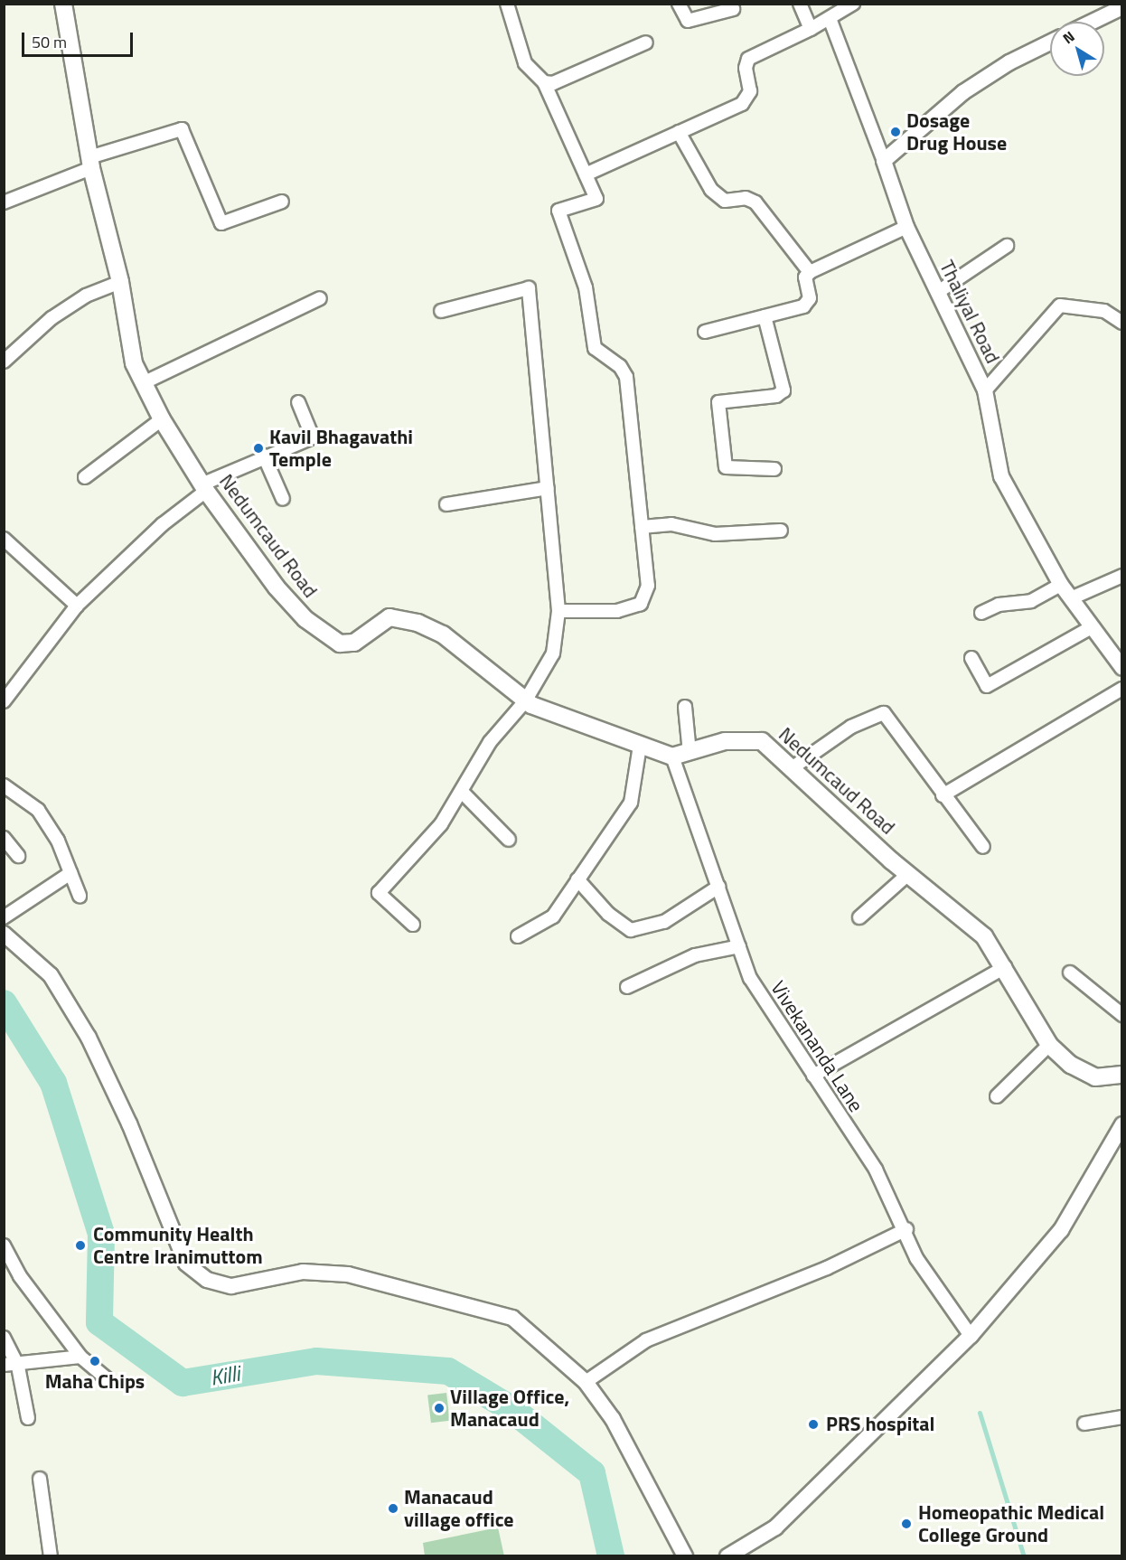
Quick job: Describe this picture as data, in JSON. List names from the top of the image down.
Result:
{
  "streets": {
    "main road": ["Nedumcaud Road"],
    "street": ["Thaliyal Road", "Vivekananda Lane"]
  },
  "crossings": [
    ["Nedumcaud Road", "Vivekananda Lane"]
  ],
  "water": ["Killi"],
  "places": [
    "Dosage Drug House",
    "Kavil Bhagavathi Temple",
    "Community Health Centre Iranimuttom",
    "Maha Chips",
    "Village Office, Manacaud",
    "PRS hospital",
    "Manacaud village office",
    "Homeopathic Medical College Ground"
  ],
  "scale_bar": "50 m",
  "north": "top left"
}
